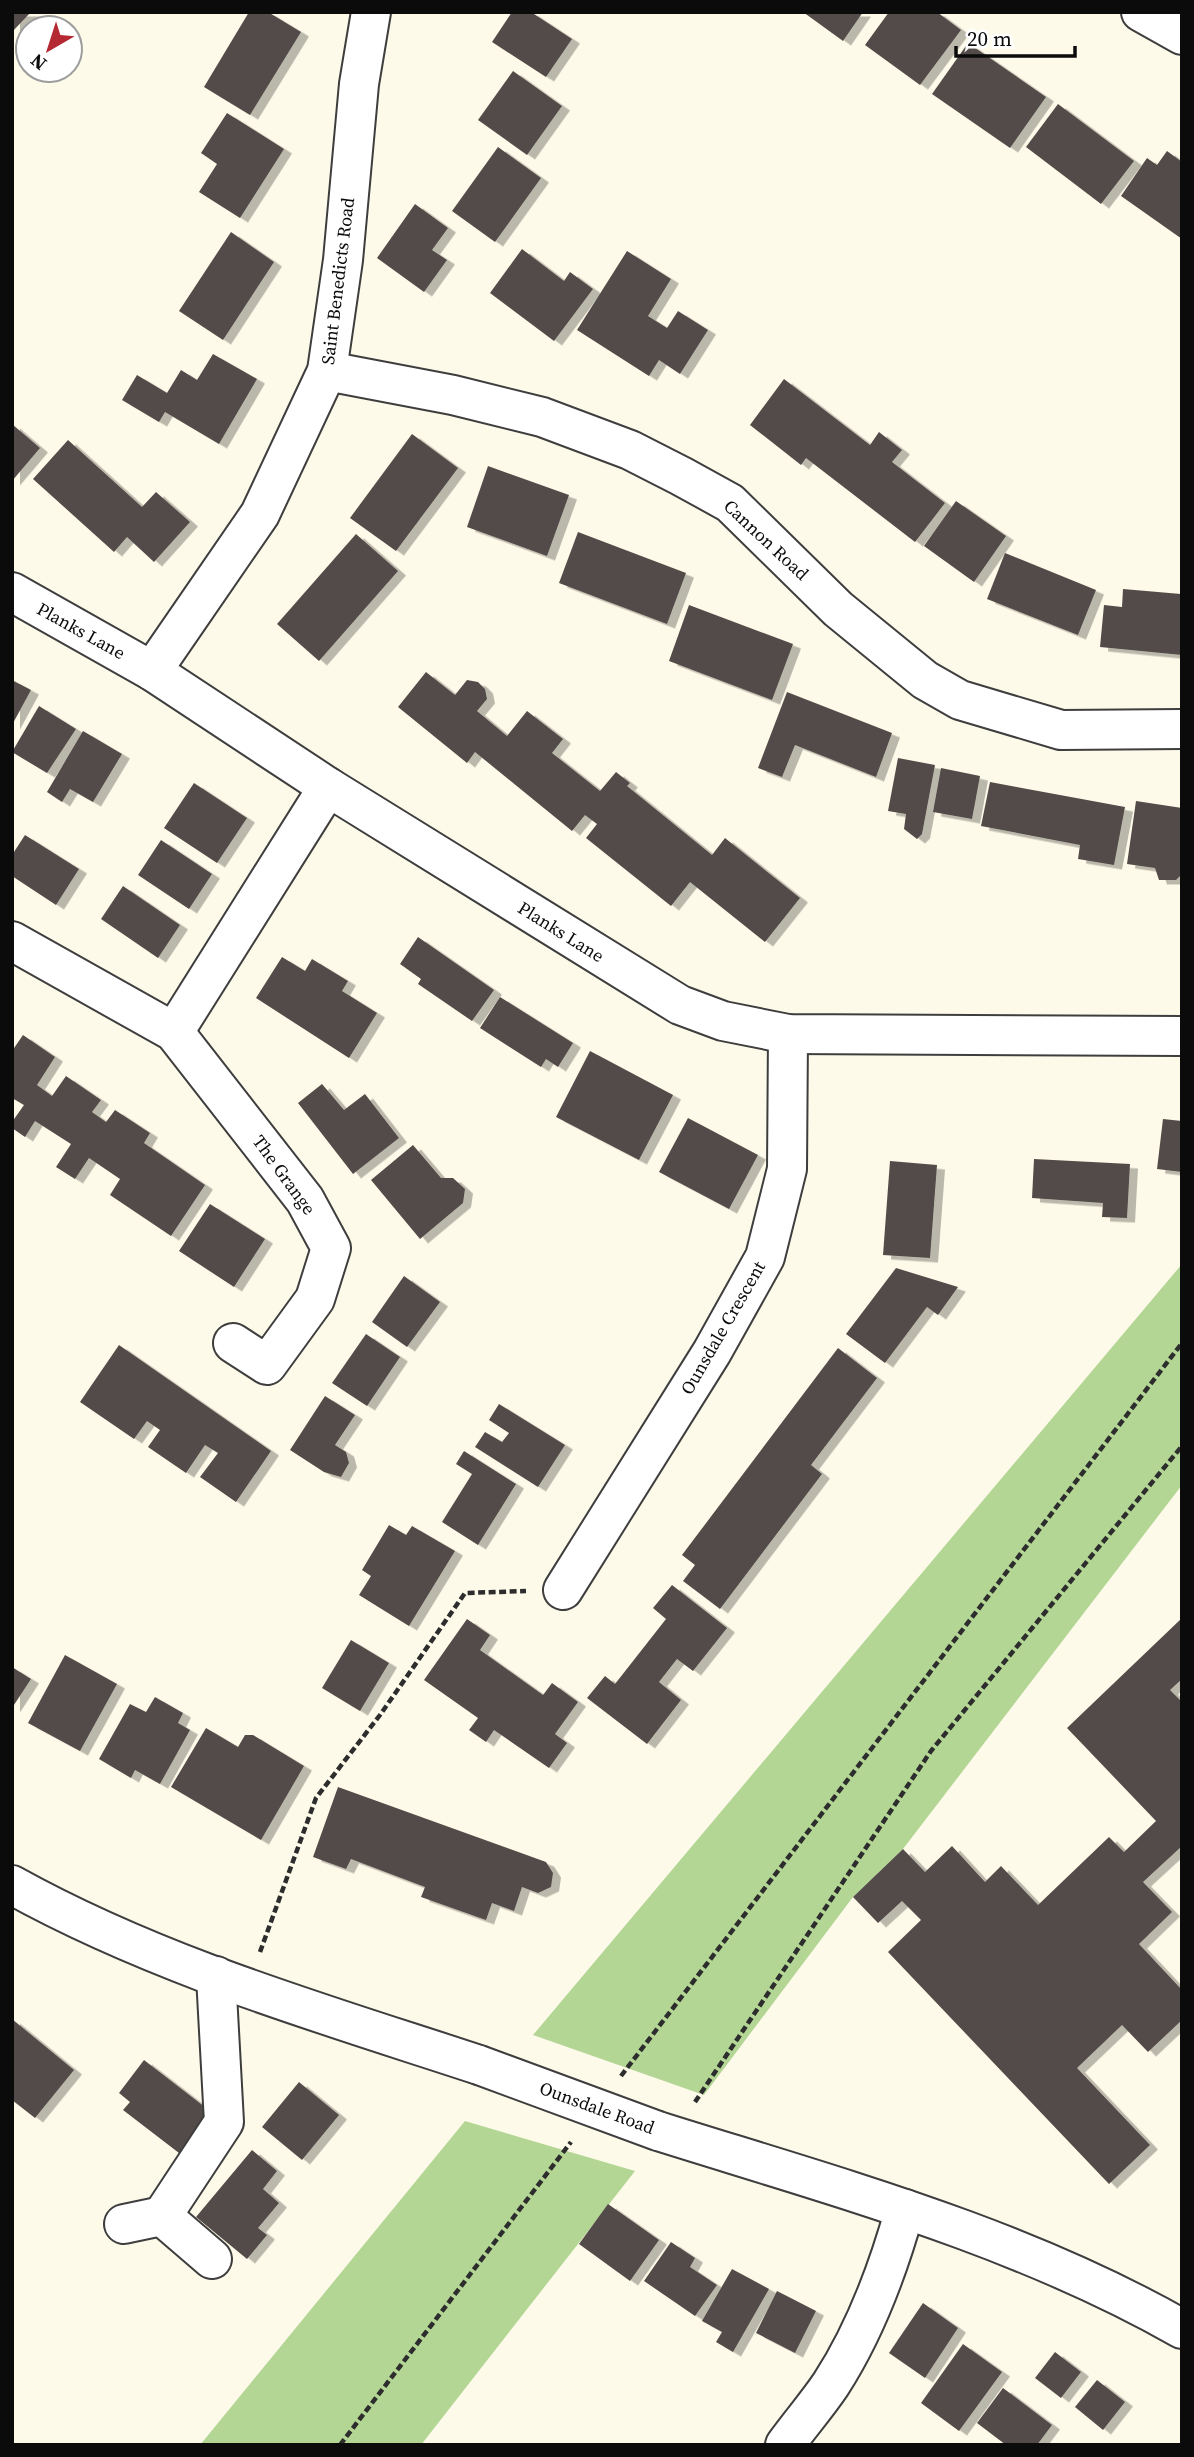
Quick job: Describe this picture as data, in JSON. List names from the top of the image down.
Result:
{
  "streets": {
    "street": [
      "Saint Benedicts Road",
      "Cannon Road",
      "Planks Lane",
      "The Grange",
      "Ounsdale Crescent",
      "Ounsdale Road"
    ]
  },
  "crossings": [
    ["Saint Benedicts Road", "Cannon Road"],
    ["Saint Benedicts Road", "Planks Lane"],
    ["Planks Lane", "Ounsdale Crescent"]
  ],
  "scale_bar": "20 m",
  "north": "bottom left"
}
